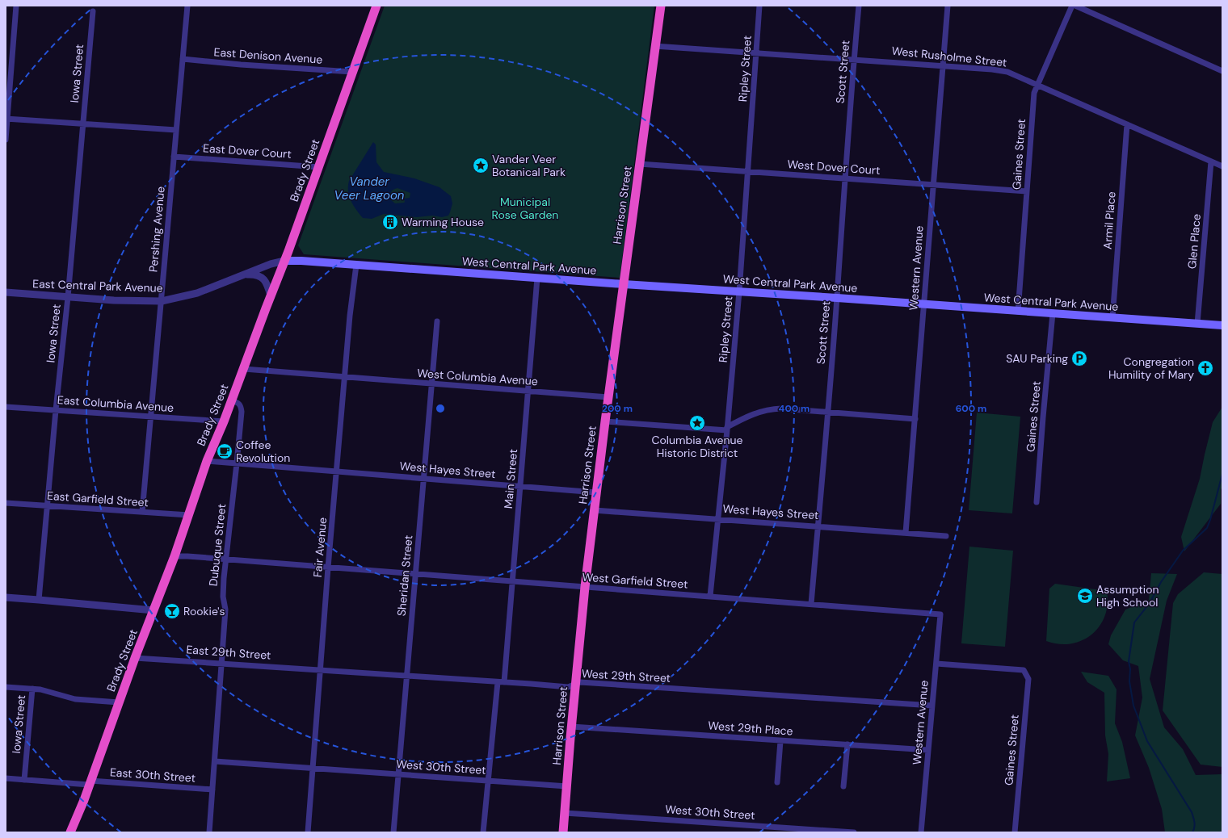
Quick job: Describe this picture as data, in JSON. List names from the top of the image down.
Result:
{
  "streets": {
    "highway": ["Brady Street", "Harrison Street"],
    "main road": ["West Central Park Avenue", "East Central Park Avenue"],
    "street": [
      "East Denison Avenue",
      "West Rusholme Street",
      "Ripley Street",
      "Scott Street",
      "Iowa Street",
      "East Dover Court",
      "Gaines Street",
      "West Dover Court",
      "Armil Place",
      "Pershing Avenue",
      "Glen Place",
      "Western Avenue",
      "West Columbia Avenue",
      "East Columbia Avenue",
      "West Hayes Street",
      "Main Street",
      "East Garfield Street",
      "Dubuque Street",
      "Fair Avenue",
      "Sheridan Street",
      "West Garfield Street",
      "East 29th Street",
      "West 29th Street",
      "West 29th Place",
      "West 30th Street",
      "East 30th Street"
    ]
  },
  "crossings": [
    ["East Denison Avenue", "Brady Street"],
    ["East Denison Avenue", "Pershing Avenue"],
    ["West Rusholme Street", "Ripley Street"],
    ["West Rusholme Street", "Scott Street"],
    ["West Rusholme Street", "Gaines Street"],
    ["West Rusholme Street", "Harrison Street"],
    ["West Rusholme Street", "Armil Place"],
    ["West Rusholme Street", "Glen Place"],
    ["West Rusholme Street", "Western Avenue"],
    ["Ripley Street", "West Dover Court"],
    ["Ripley Street", "West Central Park Avenue"],
    ["Ripley Street", "West Hayes Street"],
    ["Ripley Street", "West Garfield Street"],
    ["Scott Street", "West Dover Court"],
    ["Scott Street", "West Central Park Avenue"],
    ["Scott Street", "West Hayes Street"],
    ["Scott Street", "West Garfield Street"],
    ["Iowa Street", "East Central Park Avenue"],
    ["Iowa Street", "East Columbia Avenue"],
    ["Iowa Street", "East Garfield Street"],
    ["Iowa Street", "East 30th Street"],
    ["East Dover Court", "Brady Street"],
    ["East Dover Court", "Pershing Avenue"],
    ["Gaines Street", "West Dover Court"],
    ["Gaines Street", "West Central Park Avenue"],
    ["Gaines Street", "Western Avenue"],
    ["West Dover Court", "Harrison Street"],
    ["West Dover Court", "Western Avenue"],
    ["Brady Street", "East Central Park Avenue"],
    ["Brady Street", "East Columbia Avenue"],
    ["Brady Street", "West Hayes Street"],
    ["Brady Street", "East Garfield Street"],
    ["Brady Street", "Dubuque Street"],
    ["Brady Street", "East 29th Street"],
    ["Brady Street", "East 30th Street"],
    ["Harrison Street", "West Central Park Avenue"],
    ["Harrison Street", "West Columbia Avenue"],
    ["Harrison Street", "West Hayes Street"],
    ["Harrison Street", "West Garfield Street"],
    ["Harrison Street", "West 29th Street"],
    ["Harrison Street", "West 29th Place"],
    ["Harrison Street", "West 30th Street"],
    ["Armil Place", "West Central Park Avenue"],
    ["Pershing Avenue", "East Central Park Avenue"],
    ["Pershing Avenue", "East Columbia Avenue"],
    ["Pershing Avenue", "East Garfield Street"],
    ["Glen Place", "West Central Park Avenue"],
    ["West Central Park Avenue", "Western Avenue"],
    ["West Central Park Avenue", "East Central Park Avenue"],
    ["West Central Park Avenue", "Main Street"],
    ["West Central Park Avenue", "Fair Avenue"],
    ["Western Avenue", "West Hayes Street"],
    ["Western Avenue", "West Garfield Street"],
    ["Western Avenue", "West 29th Street"],
    ["Western Avenue", "West 29th Place"],
    ["East Central Park Avenue", "Fair Avenue"],
    ["West Columbia Avenue", "Main Street"],
    ["West Columbia Avenue", "Fair Avenue"],
    ["West Columbia Avenue", "Sheridan Street"],
    ["West Hayes Street", "Main Street"],
    ["West Hayes Street", "Dubuque Street"],
    ["West Hayes Street", "Fair Avenue"],
    ["West Hayes Street", "Sheridan Street"],
    ["Main Street", "West Garfield Street"],
    ["Main Street", "West 29th Street"],
    ["Dubuque Street", "East 29th Street"],
    ["Dubuque Street", "East 30th Street"],
    ["Fair Avenue", "West Garfield Street"],
    ["Fair Avenue", "East 29th Street"],
    ["Fair Avenue", "West 29th Street"],
    ["Fair Avenue", "West 30th Street"],
    ["Sheridan Street", "West Garfield Street"],
    ["Sheridan Street", "West 29th Street"],
    ["Sheridan Street", "West 30th Street"],
    ["East 29th Street", "West 29th Street"]
  ],
  "water": ["Vander Veer Lagoon"],
  "parks": ["Municipal Rose Garden"],
  "places": {
    "place": ["Vander Veer Botanical Park", "Columbia Avenue Historic District"],
    "building": ["Warming House"],
    "parking": ["SAU Parking"],
    "church": ["Congregation Humility of Mary"],
    "cafe": ["Coffee Revolution"],
    "school or university": ["Assumption High School"],
    "bar": ["Rookie's"]
  },
  "rings": ["200 m", "400 m", "600 m"]
}
